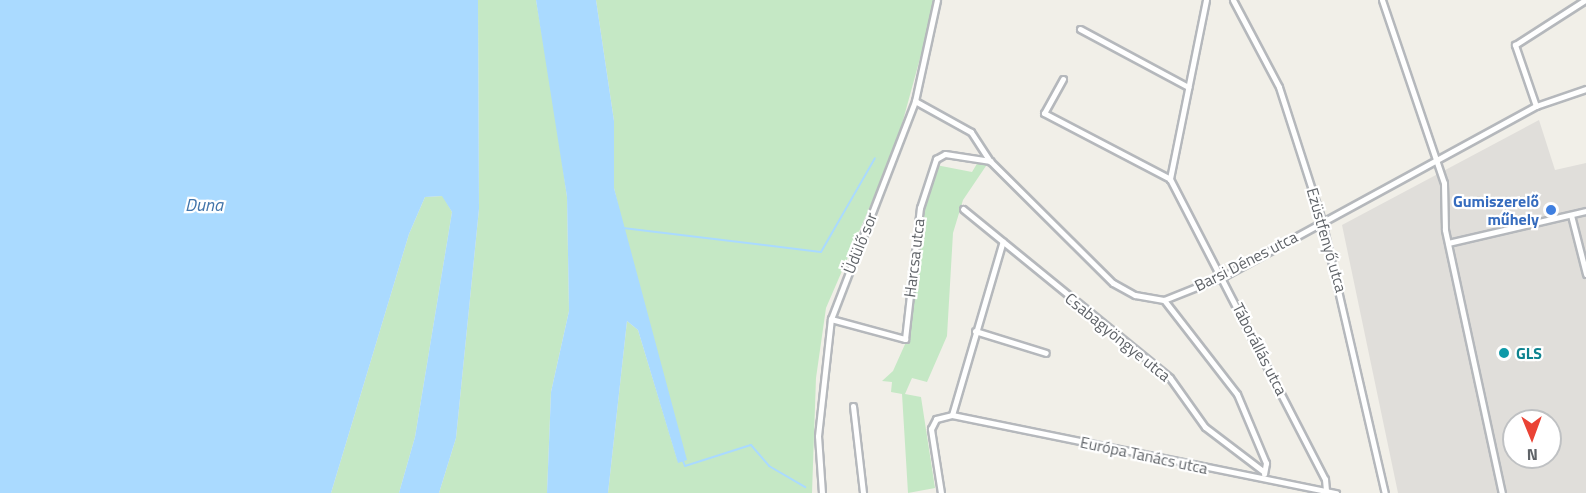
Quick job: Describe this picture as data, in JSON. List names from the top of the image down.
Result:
{
  "streets": {
    "street": [
      "Ezüstfenyő utca",
      "Üdülő sor",
      "Harcsa utca",
      "Barsi Dénes utca",
      "Csabagyöngye utca",
      "Táborállás utca",
      "Európa Tanács utca"
    ]
  },
  "crossings": [
    ["Ezüstfenyő utca", "Barsi Dénes utca"],
    ["Üdülő sor", "Harcsa utca"],
    ["Barsi Dénes utca", "Táborállás utca"],
    ["Táborállás utca", "Európa Tanács utca"]
  ],
  "water": ["Duna"],
  "places": ["Gumiszerelő műhely", "GLS"],
  "north": "bottom"
}
